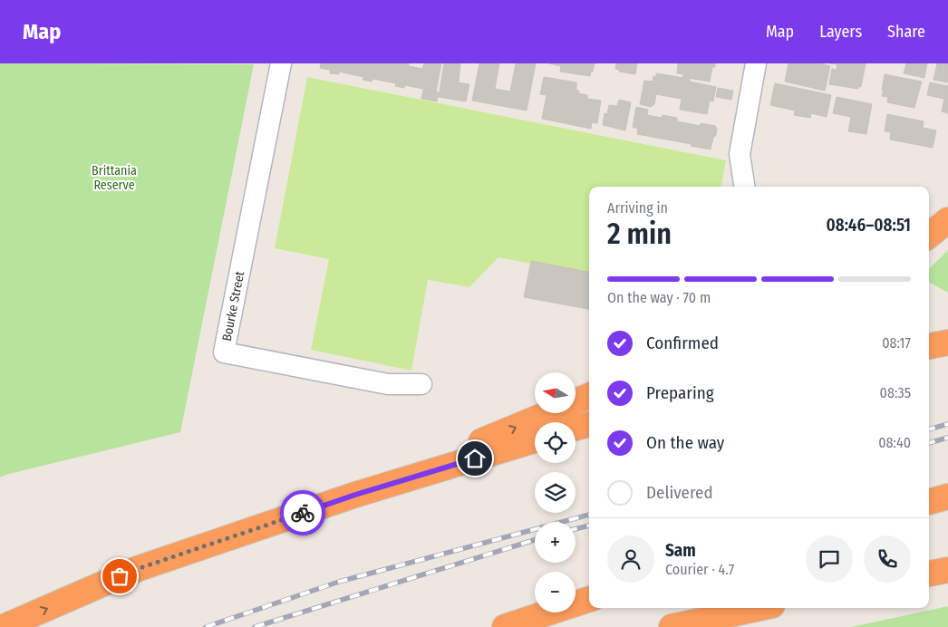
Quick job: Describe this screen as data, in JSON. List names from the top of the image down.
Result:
{
  "streets": {
    "street": ["Bourke Street"]
  },
  "parks": ["Brittania Reserve"],
  "north": "left",
  "page": {
    "header": "Map",
    "nav": ["Map", "Layers", "Share"],
    "heading": ["2 min", "Arriving in", "08:46–08:51"],
    "panel": ["Sam", "Courier · 4.7"],
    "bar": "On the way · 70 m",
    "list": [
      ["Confirmed", "08:17"],
      ["Preparing", "08:35"],
      ["On the way", "08:40"],
      "Delivered"
    ],
    "map_buttons": ["+", "−"]
  }
}
